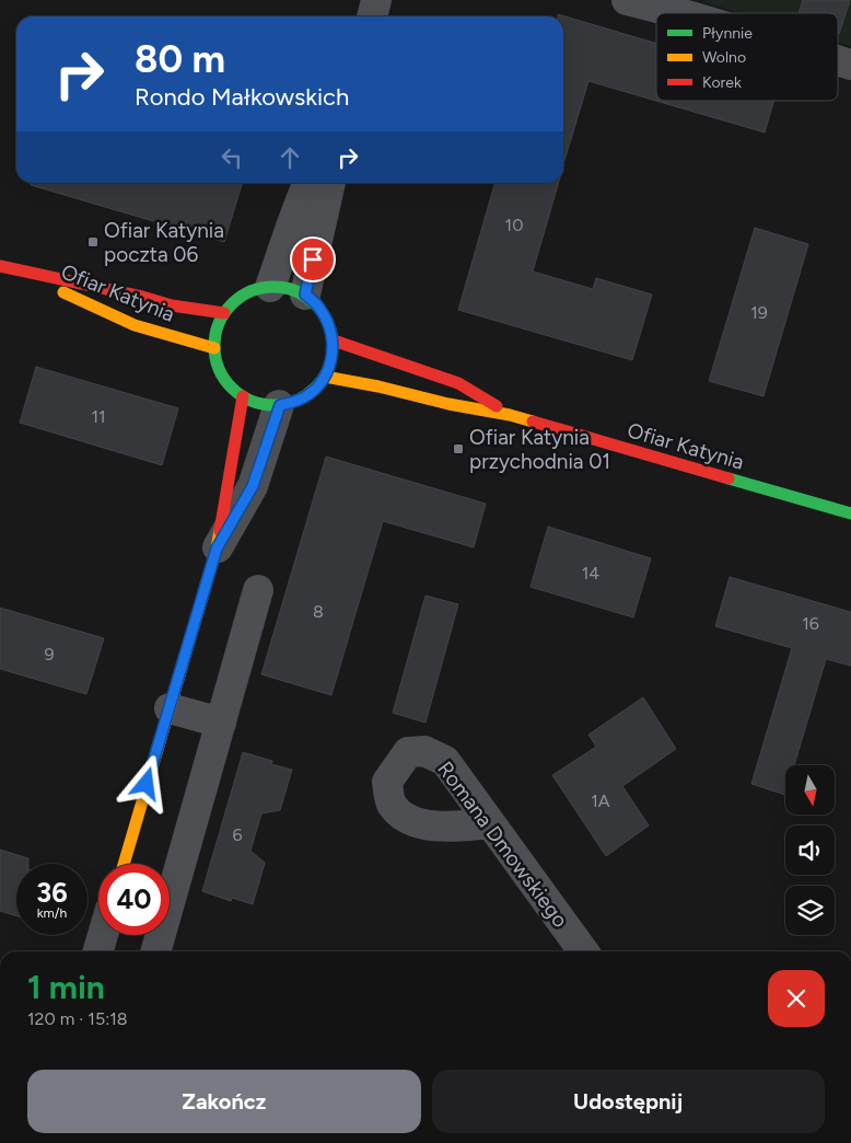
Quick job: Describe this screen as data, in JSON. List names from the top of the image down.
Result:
{
  "streets": {
    "street": ["Ofiar Katynia", "Romana Dmowskiego"]
  },
  "places": {
    "transit": ["Ofiar Katynia poczta 06", "Ofiar Katynia przychodnia 01"]
  },
  "house_numbers": [
    "10",
    "19",
    "11",
    "14",
    "8",
    "16",
    "9",
    "1A",
    "6"
  ],
  "legend": ["Płynnie", "Wolno", "Korek"],
  "north": "bottom",
  "page": {
    "turn": ["80 m", "Rondo Małkowskich"],
    "speed": "36 km/h",
    "limit": "40",
    "heading": ["1 min", "120 m · 15:18"],
    "buttons": ["Zakończ", "Udostępnij"]
  }
}
